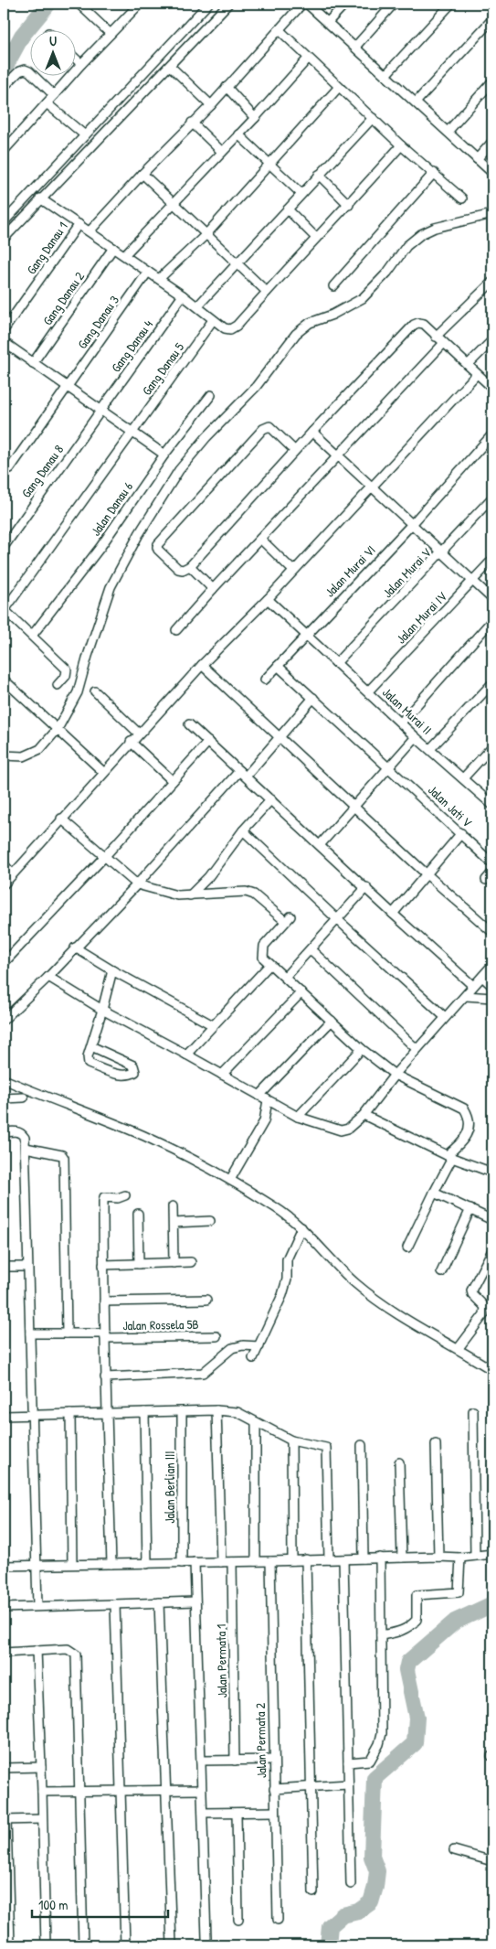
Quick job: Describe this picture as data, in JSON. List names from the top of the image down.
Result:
{
  "streets": {
    "street": [
      "Gang Danau 1",
      "Gang Danau 2",
      "Gang Danau 3",
      "Gang Danau 4",
      "Gang Danau 5",
      "Gang Danau 8",
      "Jalan Danau 6",
      "Jalan Murai VI",
      "Jalan Murai V",
      "Jalan Murai IV",
      "Jalan Murai II",
      "Jalan Jati V",
      "Jalan Rossela 5B",
      "Jalan Berlian III",
      "Jalan Permata 1",
      "Jalan Permata 2"
    ]
  },
  "crossings": [
    ["Gang Danau 4", "Gang Danau 8"],
    ["Jalan Murai VI", "Jalan Murai II"],
    ["Jalan Murai VI", "Jalan Jati V"],
    ["Jalan Murai V", "Jalan Murai II"],
    ["Jalan Murai IV", "Jalan Murai II"]
  ],
  "scale_bar": "100 m",
  "north": "top"
}
